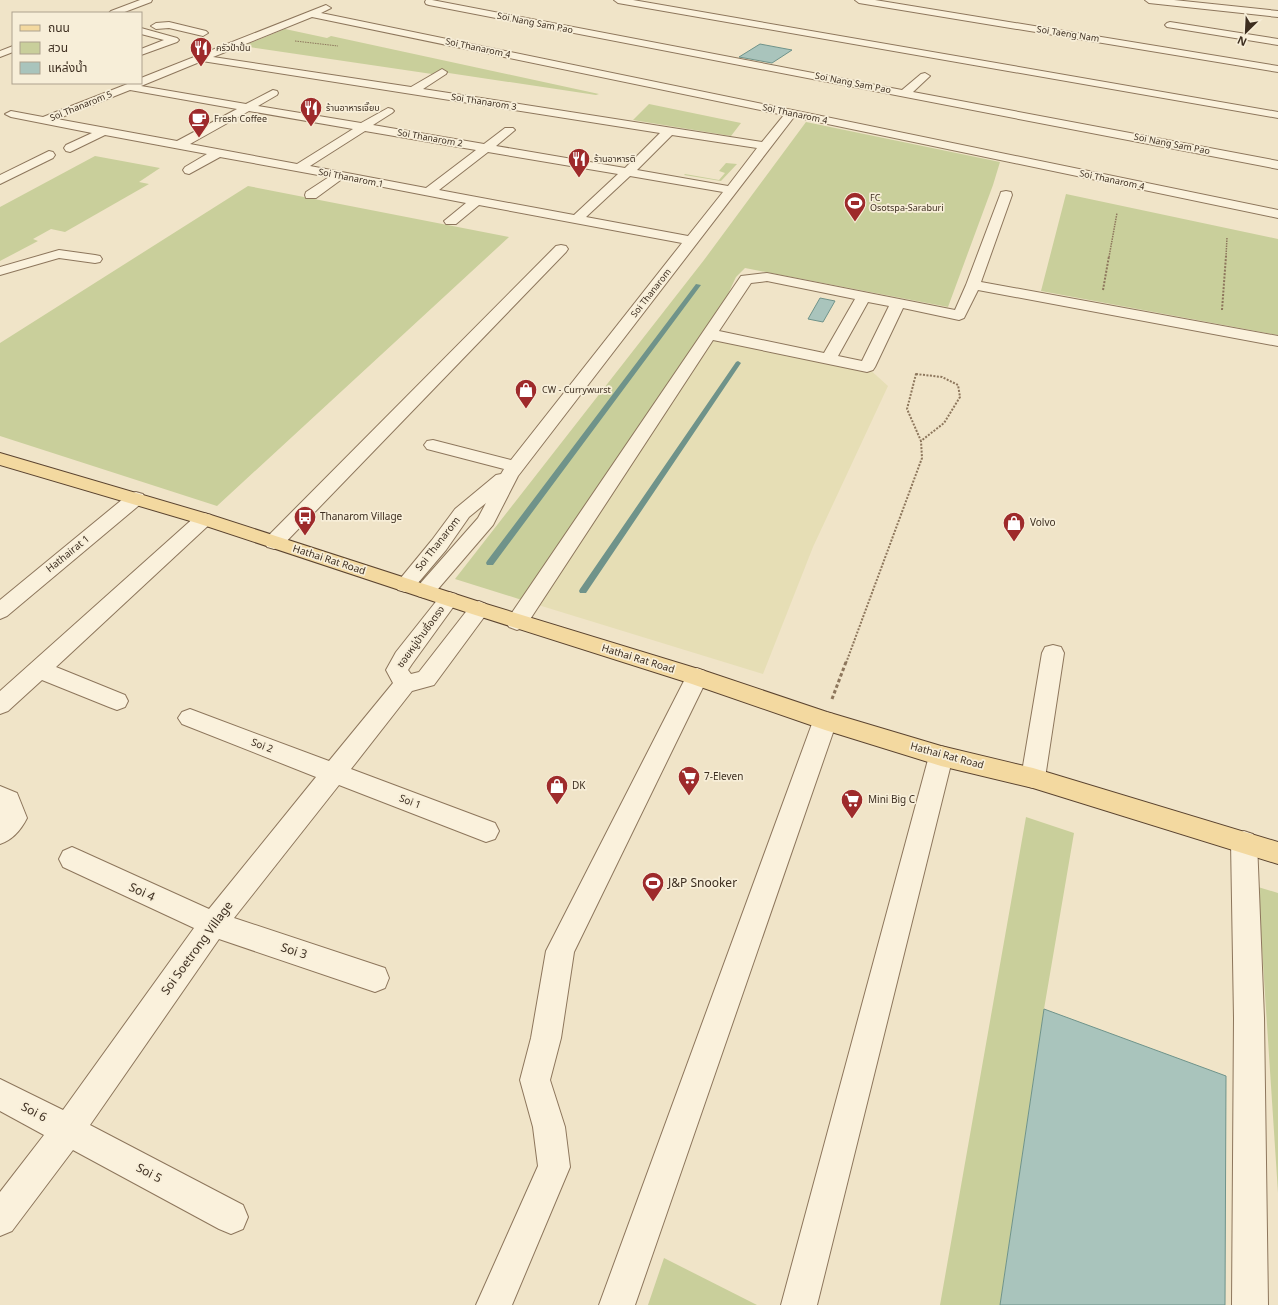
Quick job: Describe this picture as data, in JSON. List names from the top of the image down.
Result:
{
  "streets": {
    "main road": ["Hathai Rat Road"],
    "street": [
      "Soi Nang Sam Pao",
      "Soi Taeng Nam",
      "Soi Thanarom 4",
      "Soi Thanarom 3",
      "Soi Thanarom 5",
      "Soi Thanarom 2",
      "Soi Thanarom 1",
      "Soi Thanarom",
      "Hathairat 1",
      "ซอยหมู่บ้านซื่อตรง",
      "Soi 2",
      "Soi 1",
      "Soi 4",
      "Soi Soetrong Village",
      "Soi 3",
      "Soi 6",
      "Soi 5"
    ]
  },
  "crossings": [
    ["Soi Thanarom 4", "Soi Thanarom 5"],
    ["Soi Thanarom 4", "Soi Thanarom"],
    ["Soi Thanarom 3", "Soi Thanarom 5"],
    ["Soi Thanarom 3", "Soi Thanarom"],
    ["Soi Thanarom 5", "Soi Thanarom 2"],
    ["Soi Thanarom 5", "Soi Thanarom 1"],
    ["Soi Thanarom 2", "Soi Thanarom"],
    ["Soi Thanarom 1", "Soi Thanarom"],
    ["Soi Thanarom", "Hathai Rat Road"],
    ["Hathairat 1", "Hathai Rat Road"],
    ["Hathai Rat Road", "ซอยหมู่บ้านซื่อตรง"],
    ["ซอยหมู่บ้านซื่อตรง", "Soi Soetrong Village"],
    ["Soi 2", "Soi 1"],
    ["Soi 2", "Soi Soetrong Village"],
    ["Soi 1", "Soi Soetrong Village"],
    ["Soi 4", "Soi Soetrong Village"],
    ["Soi 4", "Soi 3"],
    ["Soi Soetrong Village", "Soi 3"],
    ["Soi Soetrong Village", "Soi 6"],
    ["Soi Soetrong Village", "Soi 5"],
    ["Soi 6", "Soi 5"]
  ],
  "places": {
    "restaurant": ["ครัวป้าปั้น", "ร้านอาหารเจี๊ยบ", "ร้านอาหารติ"],
    "cafe": ["Fresh Coffee"],
    "sports": ["FC Osotspa-Saraburi", "J&P Snooker"],
    "shop": ["CW - Currywurst", "Volvo", "DK"],
    "bus stop": ["Thanarom Village"],
    "supermarket": ["7-Eleven", "Mini Big C"]
  },
  "legend": ["ถนน", "สวน", "แหล่งน้ำ"],
  "north": "bottom left"
}
